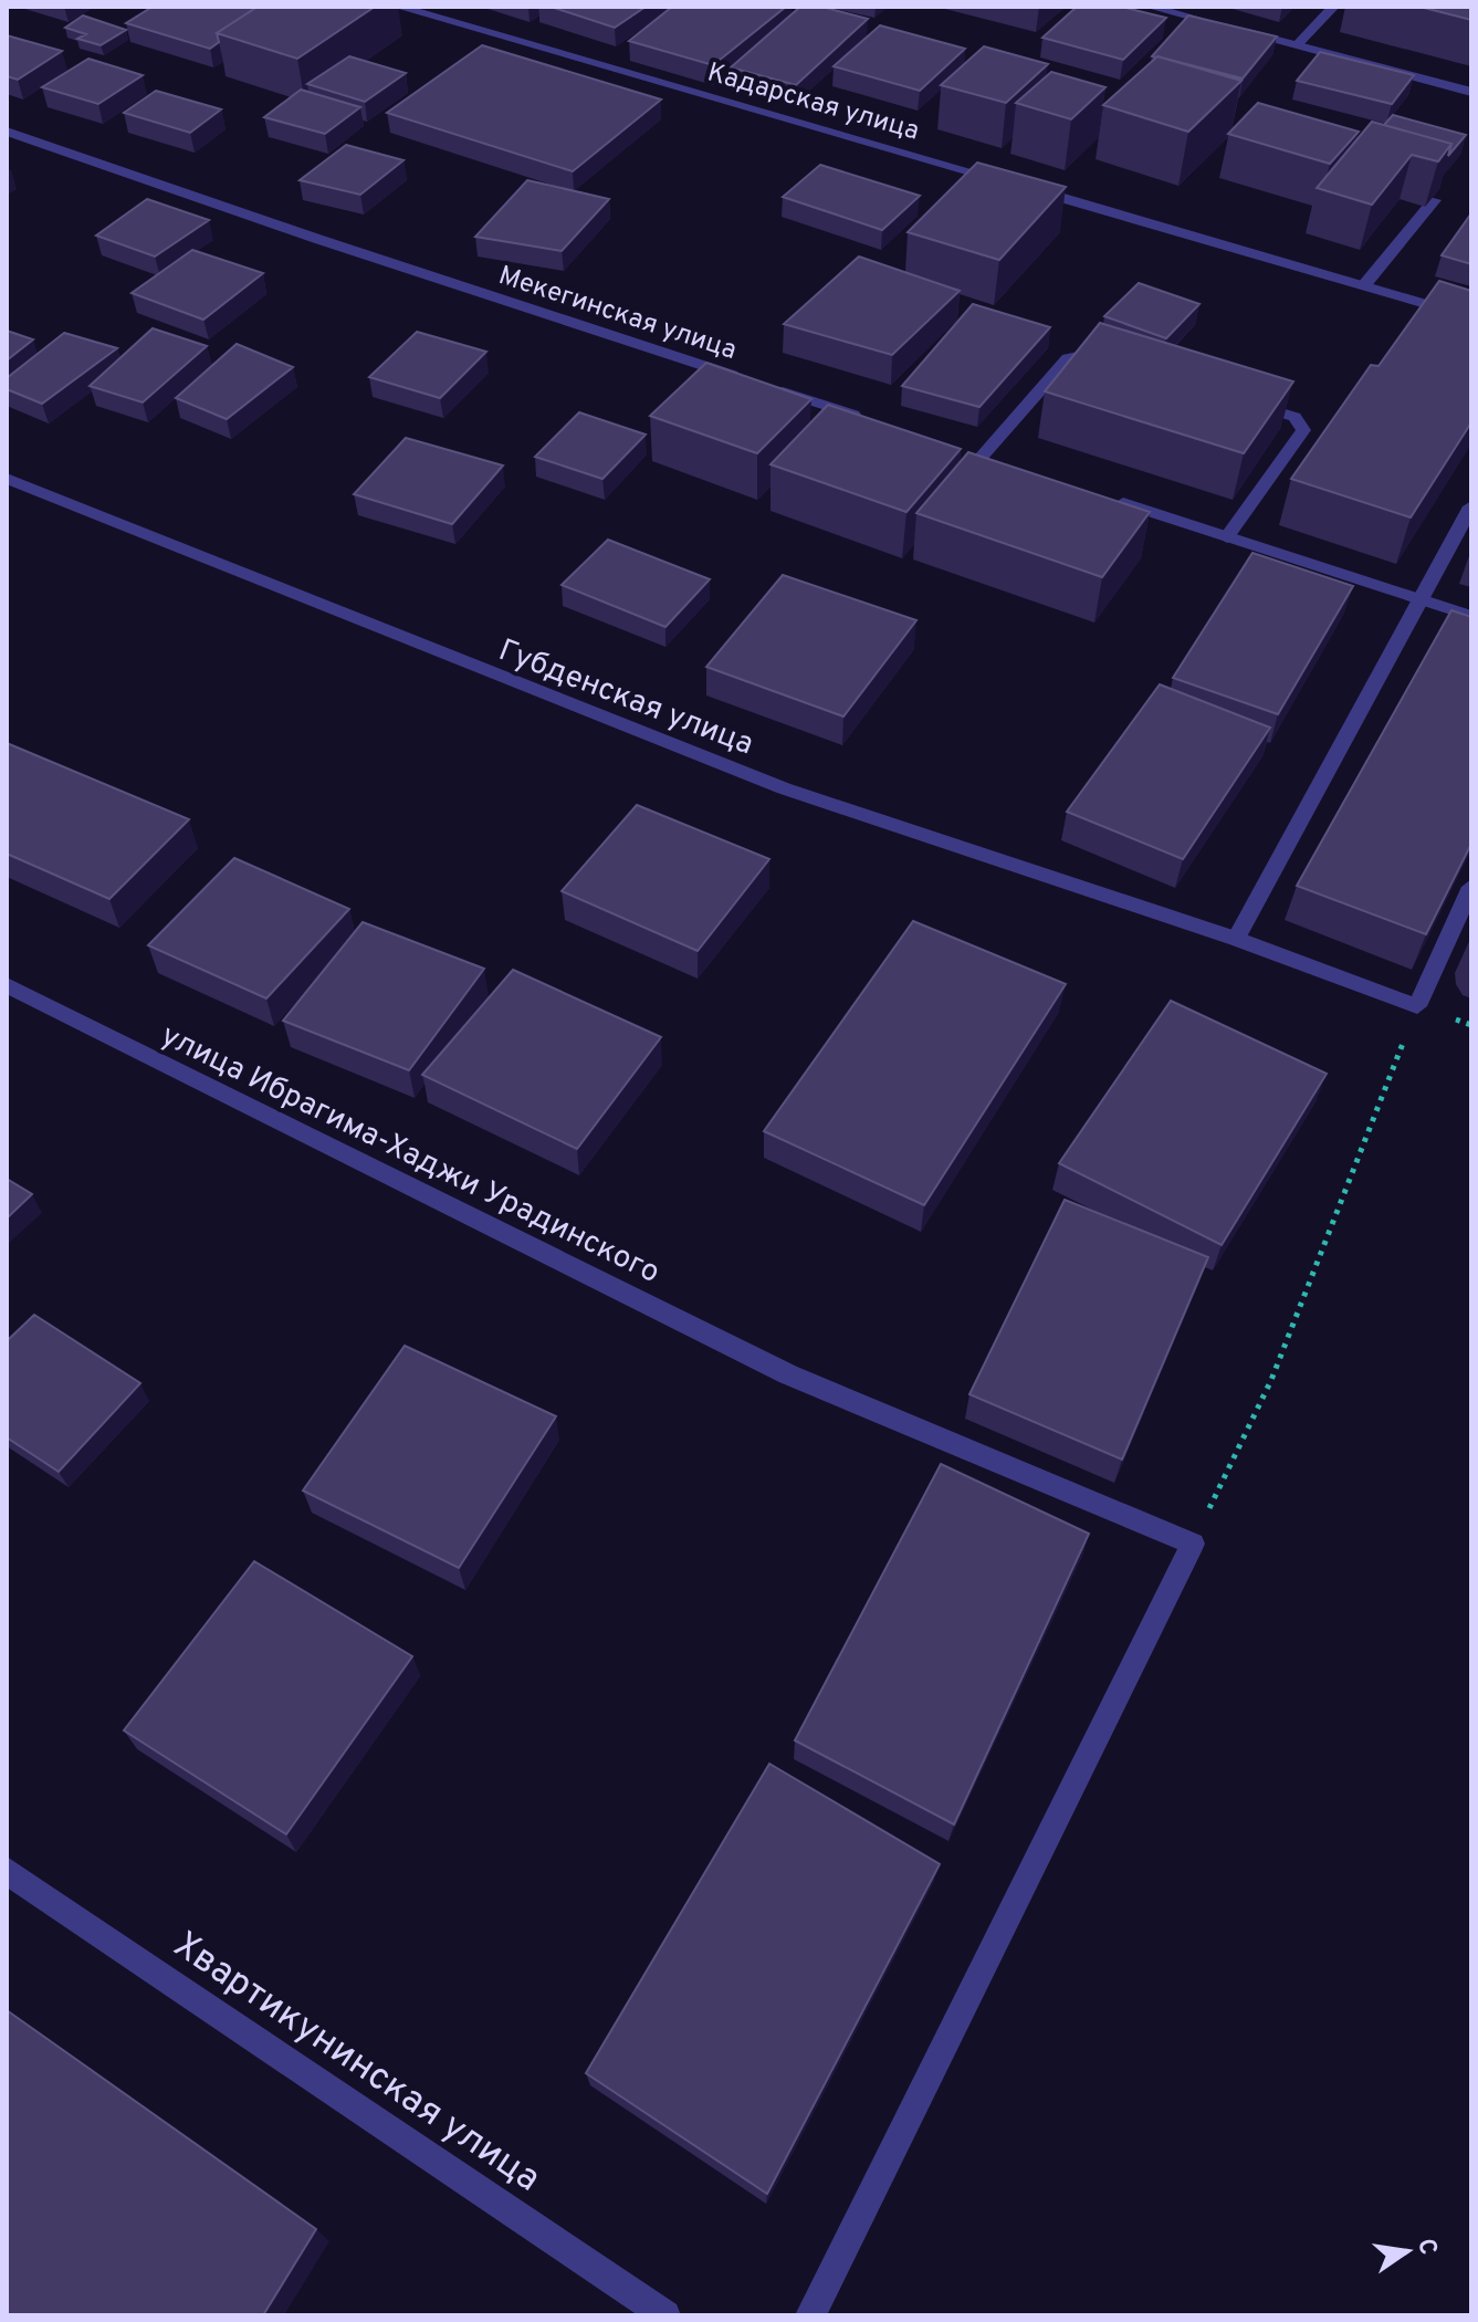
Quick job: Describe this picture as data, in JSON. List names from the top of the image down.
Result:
{
  "streets": {
    "street": [
      "Кадарская улица",
      "Мекегинская улица",
      "Губденская улица",
      "улица Ибрагима-Хаджи Урадинского",
      "Хвартикунинская улица"
    ]
  },
  "north": "right"
}
